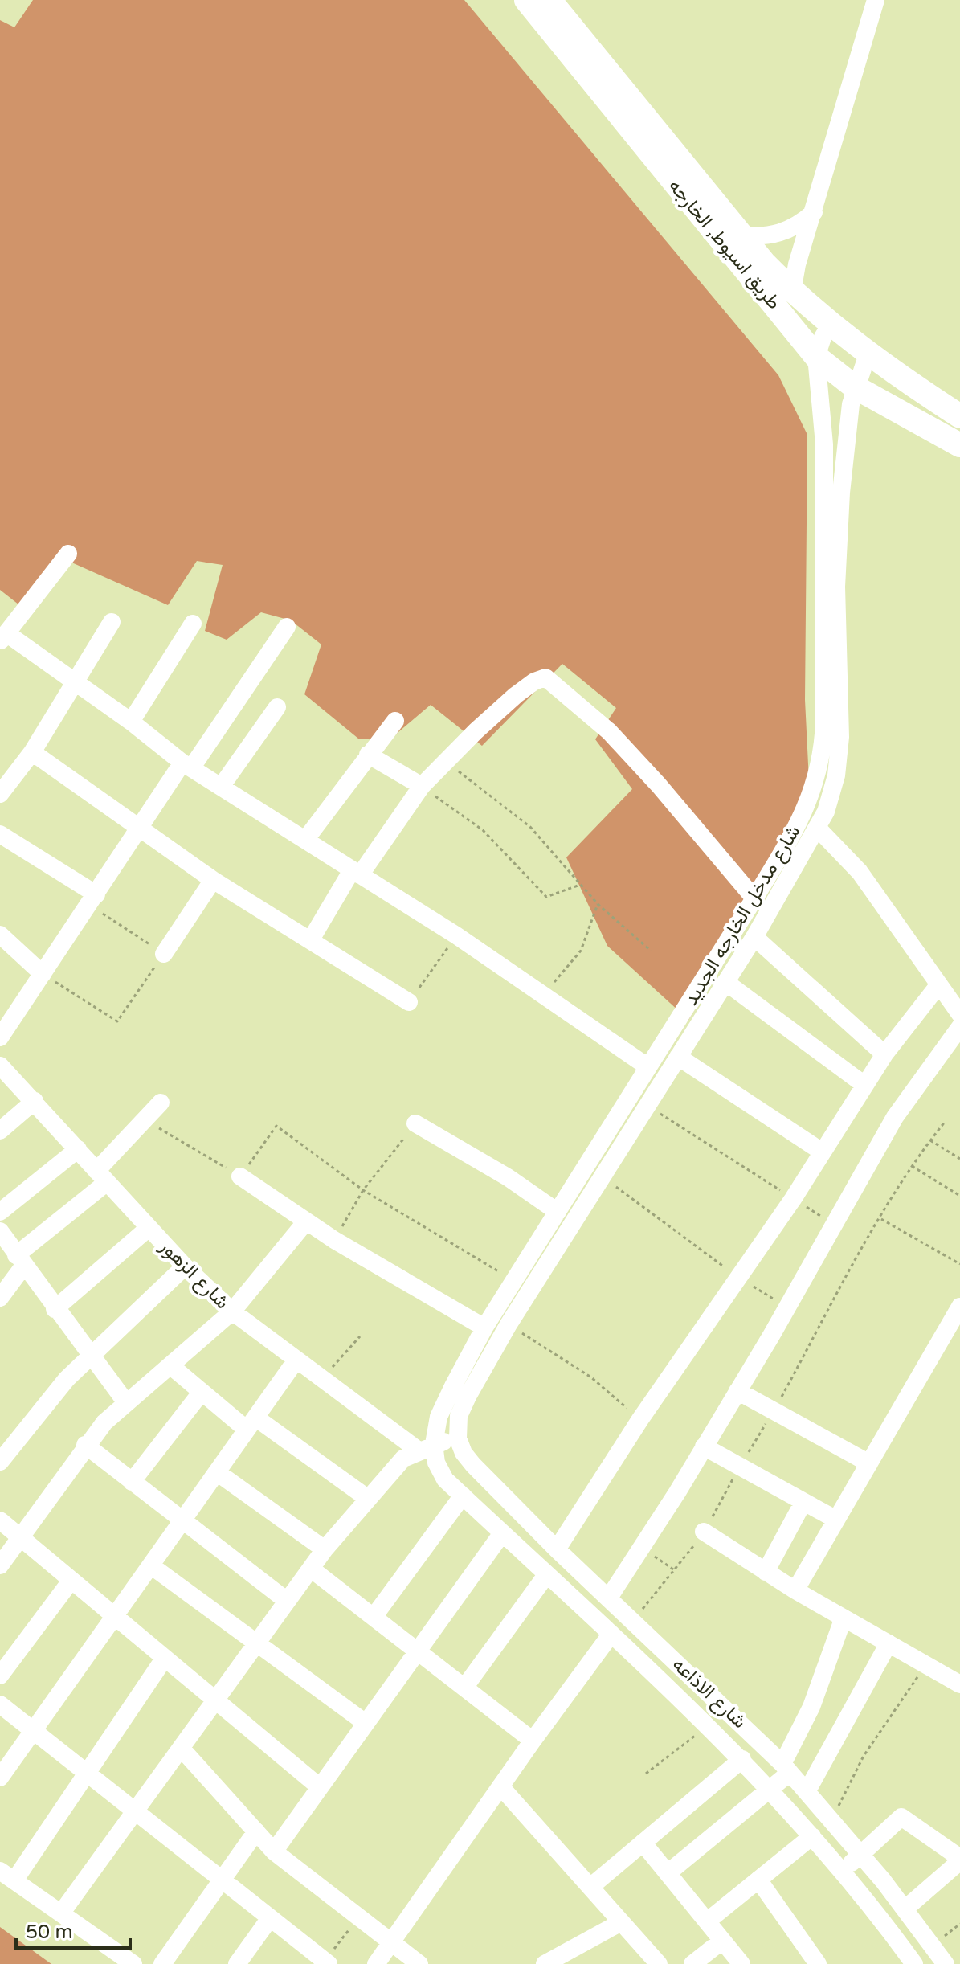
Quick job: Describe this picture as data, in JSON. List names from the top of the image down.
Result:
{
  "streets": {
    "highway": ["طريق اسيوط, الخارجه"],
    "street": ["شارع مدخل الخارجه الجديد", "شارع الزهور", "شارع الاذاعه"]
  },
  "crossings": [
    ["طريق اسيوط, الخارجه", "شارع مدخل الخارجه الجديد"],
    ["شارع مدخل الخارجه الجديد", "شارع الزهور"],
    ["شارع مدخل الخارجه الجديد", "شارع الاذاعه"],
    ["شارع الزهور", "شارع الاذاعه"]
  ],
  "scale_bar": "50 m"
}
